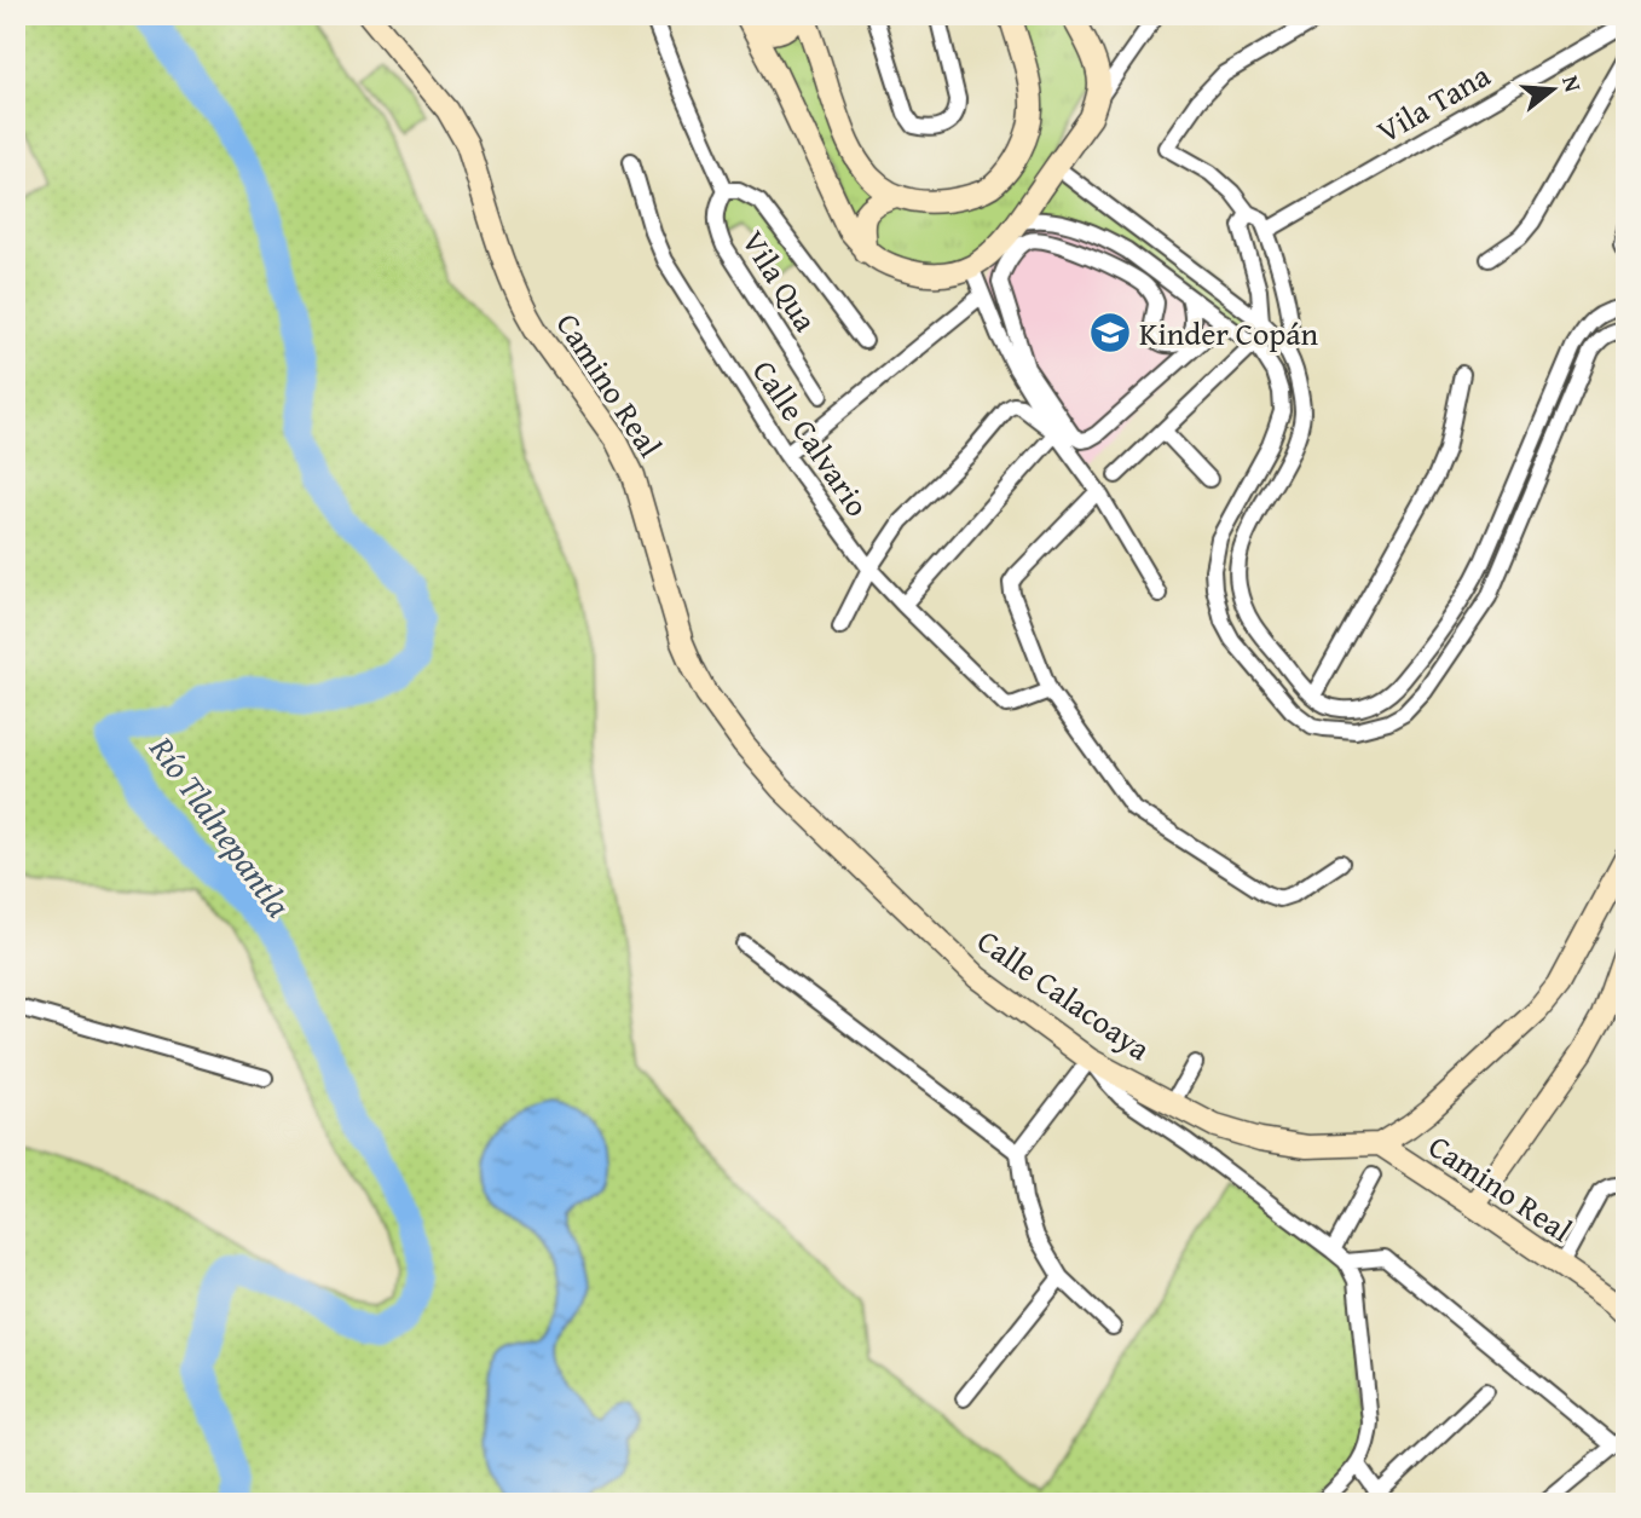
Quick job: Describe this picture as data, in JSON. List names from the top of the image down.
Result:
{
  "streets": {
    "street": [
      "Vila Tana",
      "Vila Qua",
      "Camino Real",
      "Calle Calvario",
      "Calle Calacoaya"
    ]
  },
  "crossings": [
    ["Camino Real", "Calle Calacoaya"]
  ],
  "water": ["Río Tlalnepantla"],
  "places": {
    "school or university": ["Kinder Copán"]
  },
  "north": "right"
}
